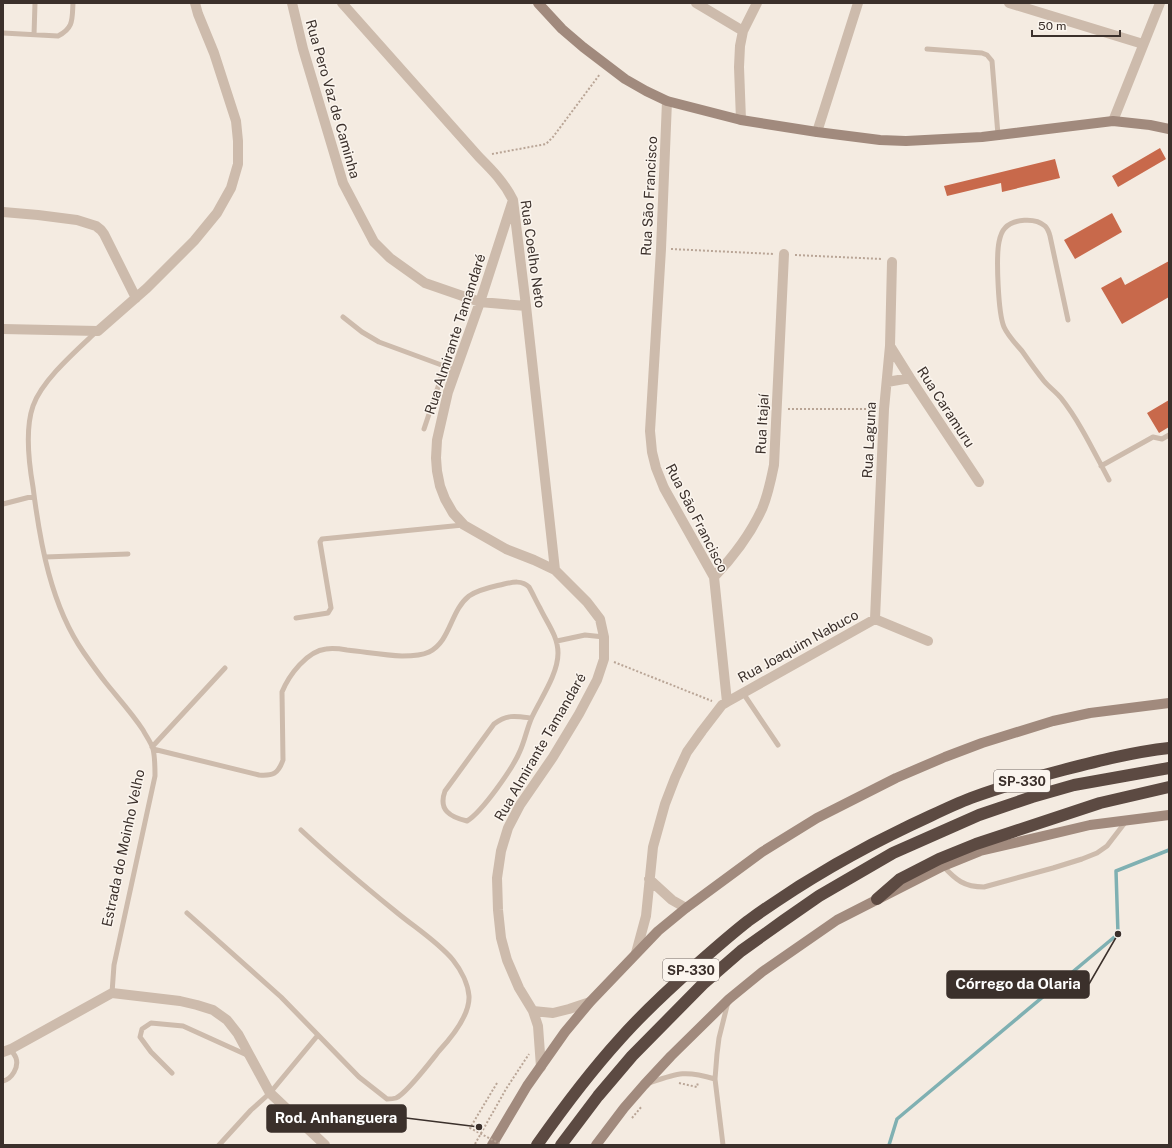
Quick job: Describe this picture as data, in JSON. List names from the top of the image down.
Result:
{
  "streets": {
    "highway": ["SP-330"],
    "street": [
      "Rua Pero Vaz de Caminha",
      "Rua São Francisco",
      "Rua Coelho Neto",
      "Rua Almirante Tamandaré",
      "Rua Caramuru",
      "Rua Itajaí",
      "Rua Laguna",
      "Rua Joaquim Nabuco"
    ],
    "lane": ["Estrada do Moinho Velho"]
  },
  "crossings": [
    ["Rua Pero Vaz de Caminha", "Rua Coelho Neto"],
    ["Rua Pero Vaz de Caminha", "Rua Almirante Tamandaré"],
    ["Rua São Francisco", "Rua Itajaí"],
    ["Rua São Francisco", "Rua Joaquim Nabuco"],
    ["Rua Coelho Neto", "Rua Almirante Tamandaré"],
    ["Rua Caramuru", "Rua Laguna"],
    ["Rua Laguna", "Rua Joaquim Nabuco"]
  ],
  "places": ["Córrego da Olaria", "Rod. Anhanguera"],
  "scale_bar": "50 m"
}
